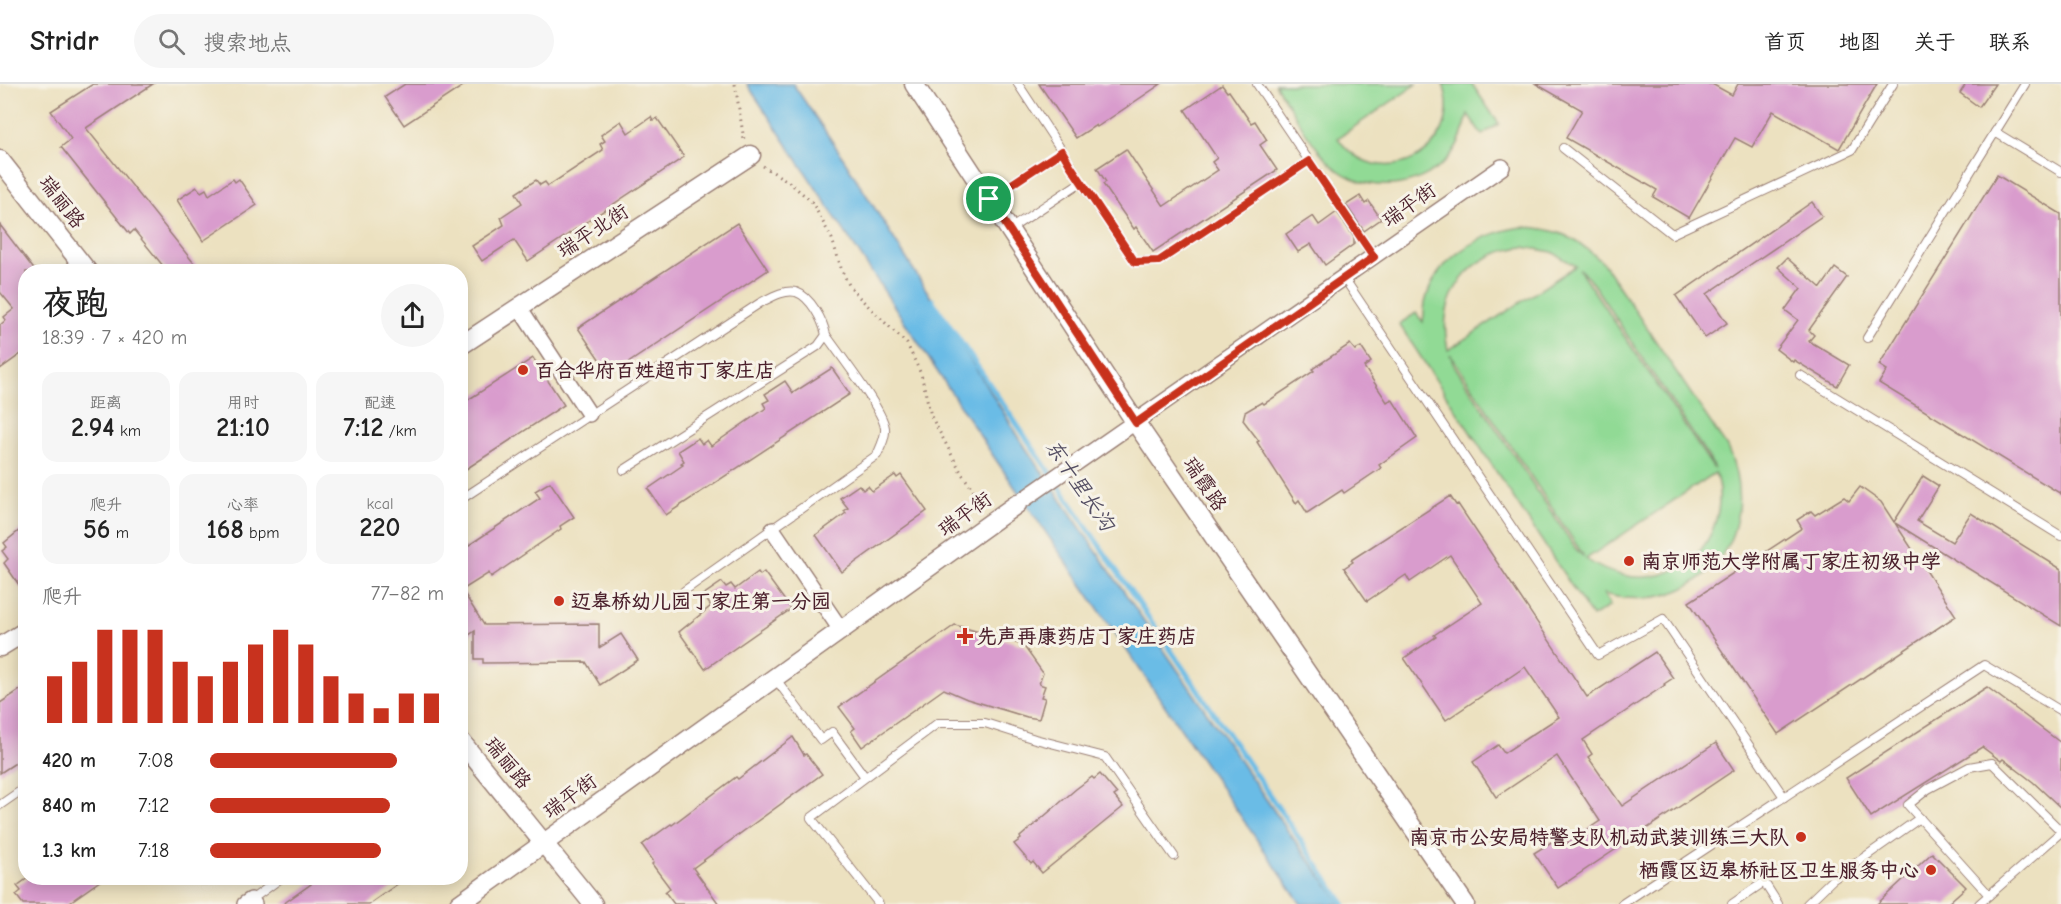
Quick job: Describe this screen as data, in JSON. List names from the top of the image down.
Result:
{
  "streets": {
    "street": [
      "瑞丽路",
      "瑞平街",
      "瑞平北街",
      "瑞霞路"
    ]
  },
  "crossings": [
    ["瑞丽路", "瑞平街"],
    ["瑞平街", "瑞霞路"]
  ],
  "water": ["东十里长沟"],
  "places": {
    "other": [
      "百合华府百姓超市丁家庄店",
      "南京师范大学附属丁家庄初级中学",
      "迈皋桥幼儿园丁家庄第一分园",
      "南京市公安局特警支队机动武装训练三大队",
      "栖霞区迈皋桥社区卫生服务中心"
    ],
    "health": ["先声再康药店丁家庄药店"]
  },
  "page": {
    "header": "Stridr",
    "search": "搜索地点",
    "nav": [
      "首页",
      "地图",
      "关于",
      "联系"
    ],
    "heading": ["夜跑", "18:39 · 7 × 420 m"],
    "stats": [
      ["距离", "2.94 km"],
      ["用时", "21:10"],
      ["配速", "7:12 /km"],
      ["爬升", "56 m"],
      ["心率", "168 bpm"],
      ["kcal", "220"]
    ],
    "chart": ["爬升", "77–82 m"],
    "list": [
      {
        "name": "420 m",
        "note": "7:08"
      },
      {
        "name": "840 m",
        "note": "7:12"
      },
      {
        "name": "1.3 km",
        "note": "7:18"
      }
    ]
  }
}
